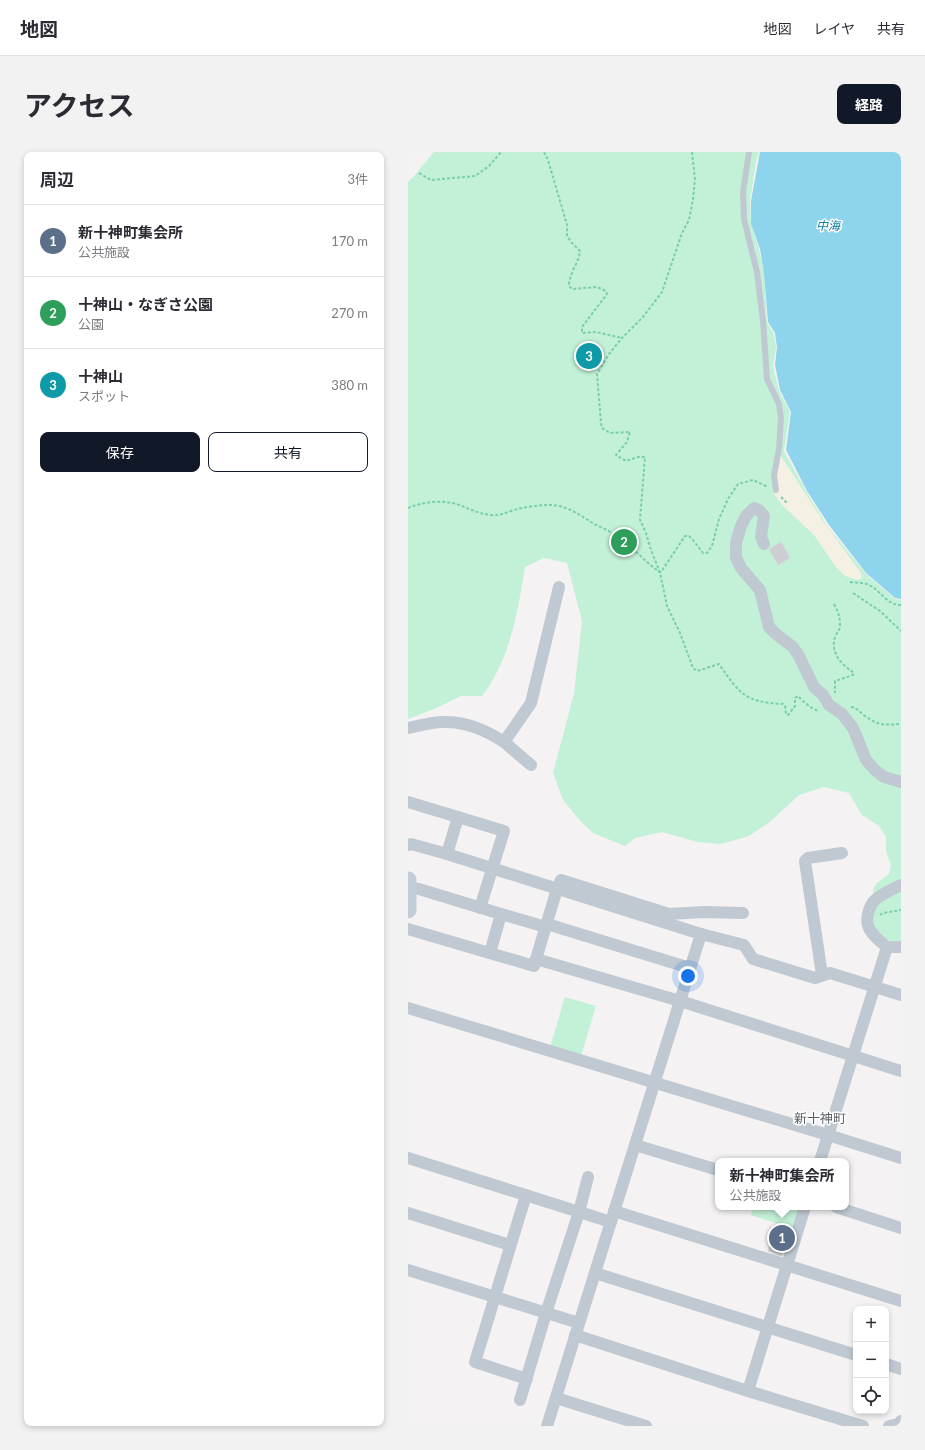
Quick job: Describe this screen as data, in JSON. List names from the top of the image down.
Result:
{
  "districts": ["新十神町"],
  "water": ["中海"],
  "page": {
    "header": "地図",
    "nav": ["地図", "レイヤ", "共有"],
    "title": "アクセス",
    "buttons": [
      "経路",
      ["保存", "共有"]
    ],
    "heading": ["周辺", "3件"],
    "list": [
      {
        "mark": "1",
        "name": "新十神町集会所",
        "note": "公共施設",
        "value": "170 m"
      },
      {
        "mark": "2",
        "name": "十神山・なぎさ公園",
        "note": "公園",
        "value": "270 m"
      },
      {
        "mark": "3",
        "name": "十神山",
        "note": "スポット",
        "value": "380 m"
      }
    ],
    "pins": ["3", "2", "1"],
    "popup": ["新十神町集会所", "公共施設"],
    "map_buttons": ["+", "−"]
  }
}
